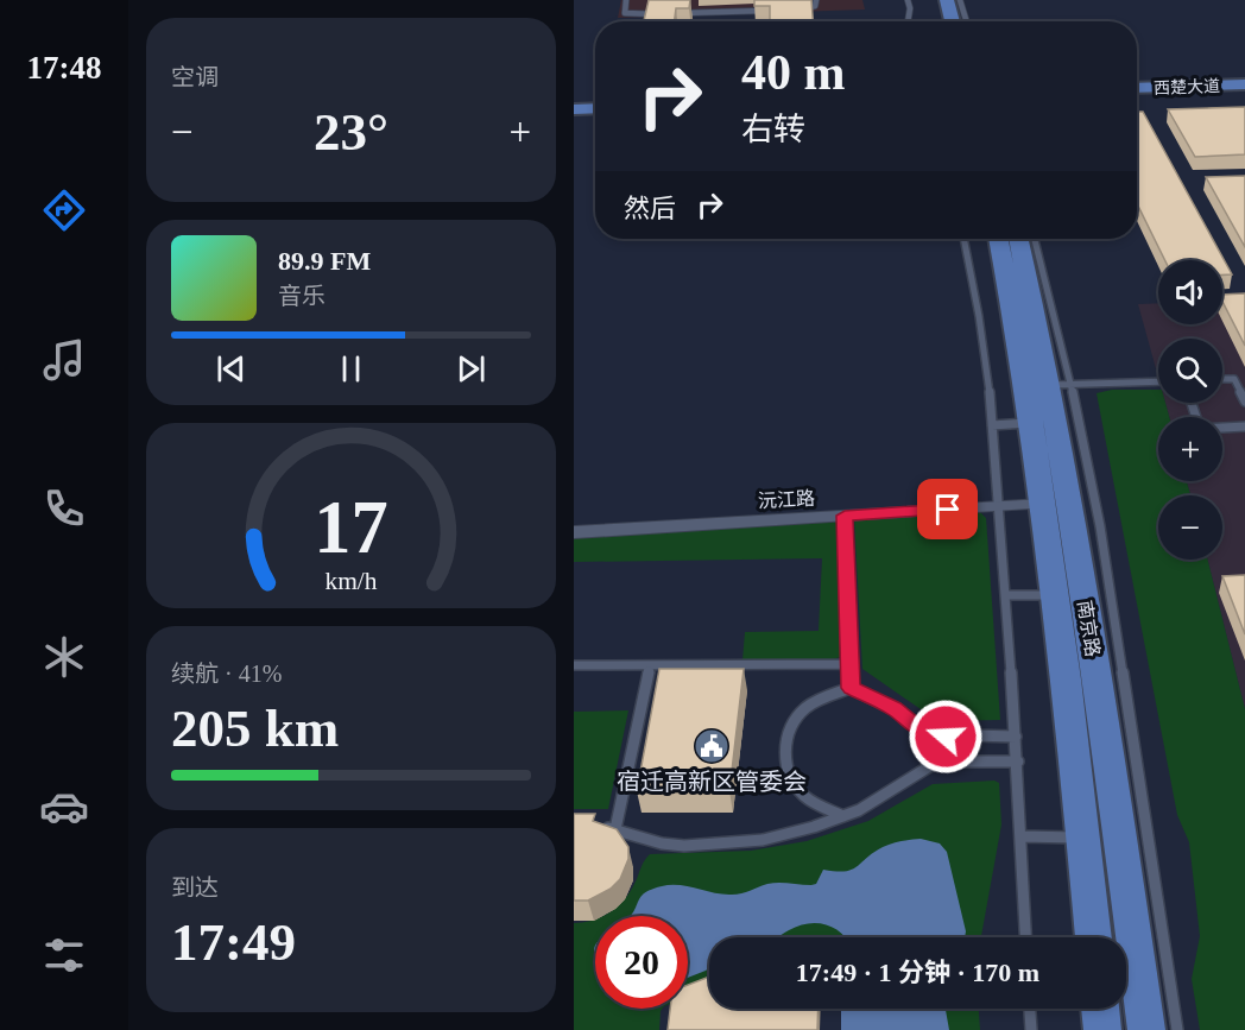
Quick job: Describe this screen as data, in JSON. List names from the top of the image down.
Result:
{
  "streets": {
    "main road": ["西楚大道", "南京路"],
    "street": ["沅江路"]
  },
  "crossings": [
    ["沅江路", "南京路"]
  ],
  "places": {
    "public building": ["宿迁高新区管委会"]
  },
  "page": {
    "tabs": "17:48",
    "tile": [
      "空调",
      ["续航 · 41%", "205 km"],
      ["到达", "17:49"]
    ],
    "turn": ["40 m", "右转"],
    "heat": ["−", "23°", "+"],
    "then": "然后",
    "song": ["89.9 FM", "音乐"],
    "map_buttons": ["+", "−"],
    "limit": "20",
    "trip": "17:49 · 1 分钟 · 170 m",
    "gauge": ["17", "km/h"]
  }
}
